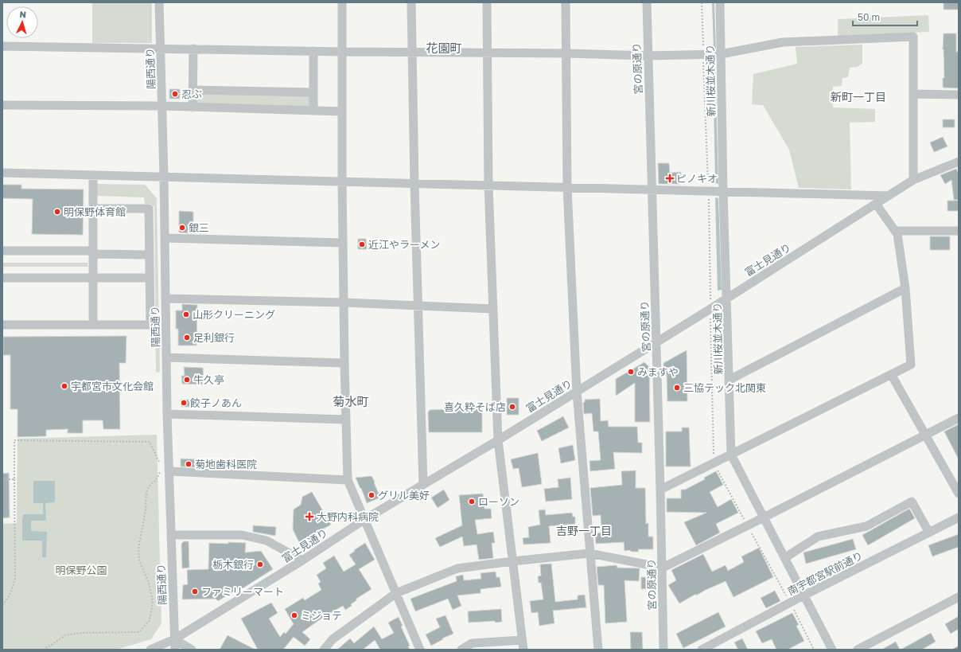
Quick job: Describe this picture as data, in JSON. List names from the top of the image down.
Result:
{
  "streets": {
    "street": [
      "陽西通り",
      "宮の原通り",
      "新川桜並木通り",
      "富士見通り",
      "南宇都宮駅前通り"
    ]
  },
  "crossings": [
    ["陽西通り", "富士見通り"],
    ["宮の原通り", "富士見通り"],
    ["新川桜並木通り", "富士見通り"],
    ["新川桜並木通り", "南宇都宮駅前通り"]
  ],
  "districts": [
    "花園町",
    "新町一丁目",
    "菊水町",
    "吉野一丁目"
  ],
  "parks": ["明保野公園"],
  "places": {
    "other": [
      "忍ぶ",
      "明保野体育館",
      "銀三",
      "近江やラーメン",
      "山形クリーニング",
      "足利銀行",
      "みますや",
      "牛久亭",
      "宇都宮市文化会館",
      "三協テック北関東",
      "餃子ノあん",
      "喜久粋そば店",
      "菊地歯科医院",
      "グリル美好",
      "ローソン",
      "栃木銀行",
      "ファミリーマート",
      "ミジョテ"
    ],
    "health": ["ピノキオ", "大野内科病院"]
  },
  "scale_bar": "50 m",
  "north": "top"
}
